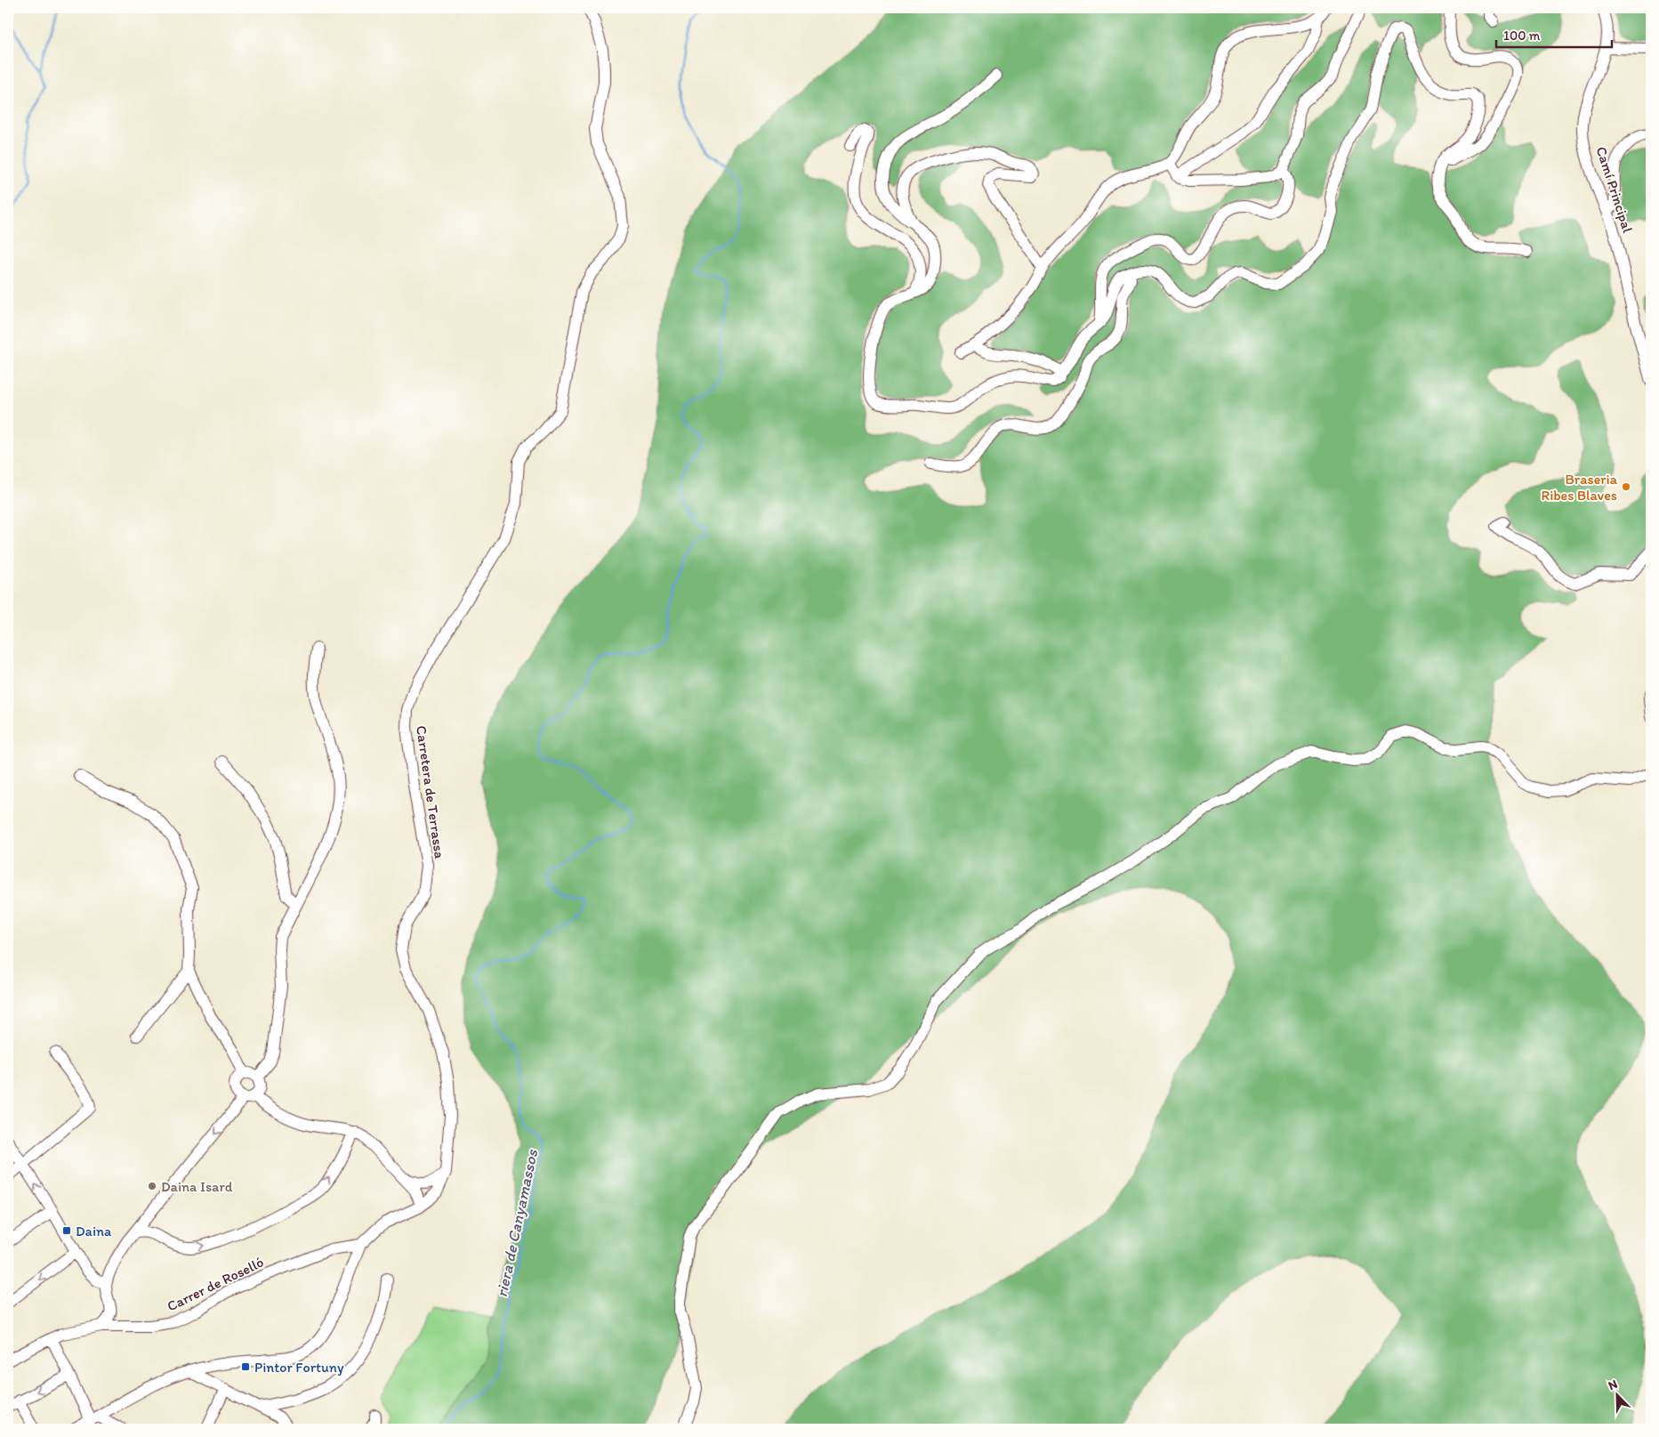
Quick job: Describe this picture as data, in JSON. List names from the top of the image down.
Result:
{
  "streets": {
    "street": ["Camí Principal", "Carretera de Terrassa", "Carrer de Roselló"]
  },
  "crossings": [
    ["Carretera de Terrassa", "Carrer de Roselló"]
  ],
  "water": ["riera de Canyamassos"],
  "places": {
    "other": ["Braseria Ribes Blaves", "Daina Isard"],
    "transit": ["Daina", "Pintor Fortuny"]
  },
  "scale_bar": "100 m",
  "north": "top left"
}
